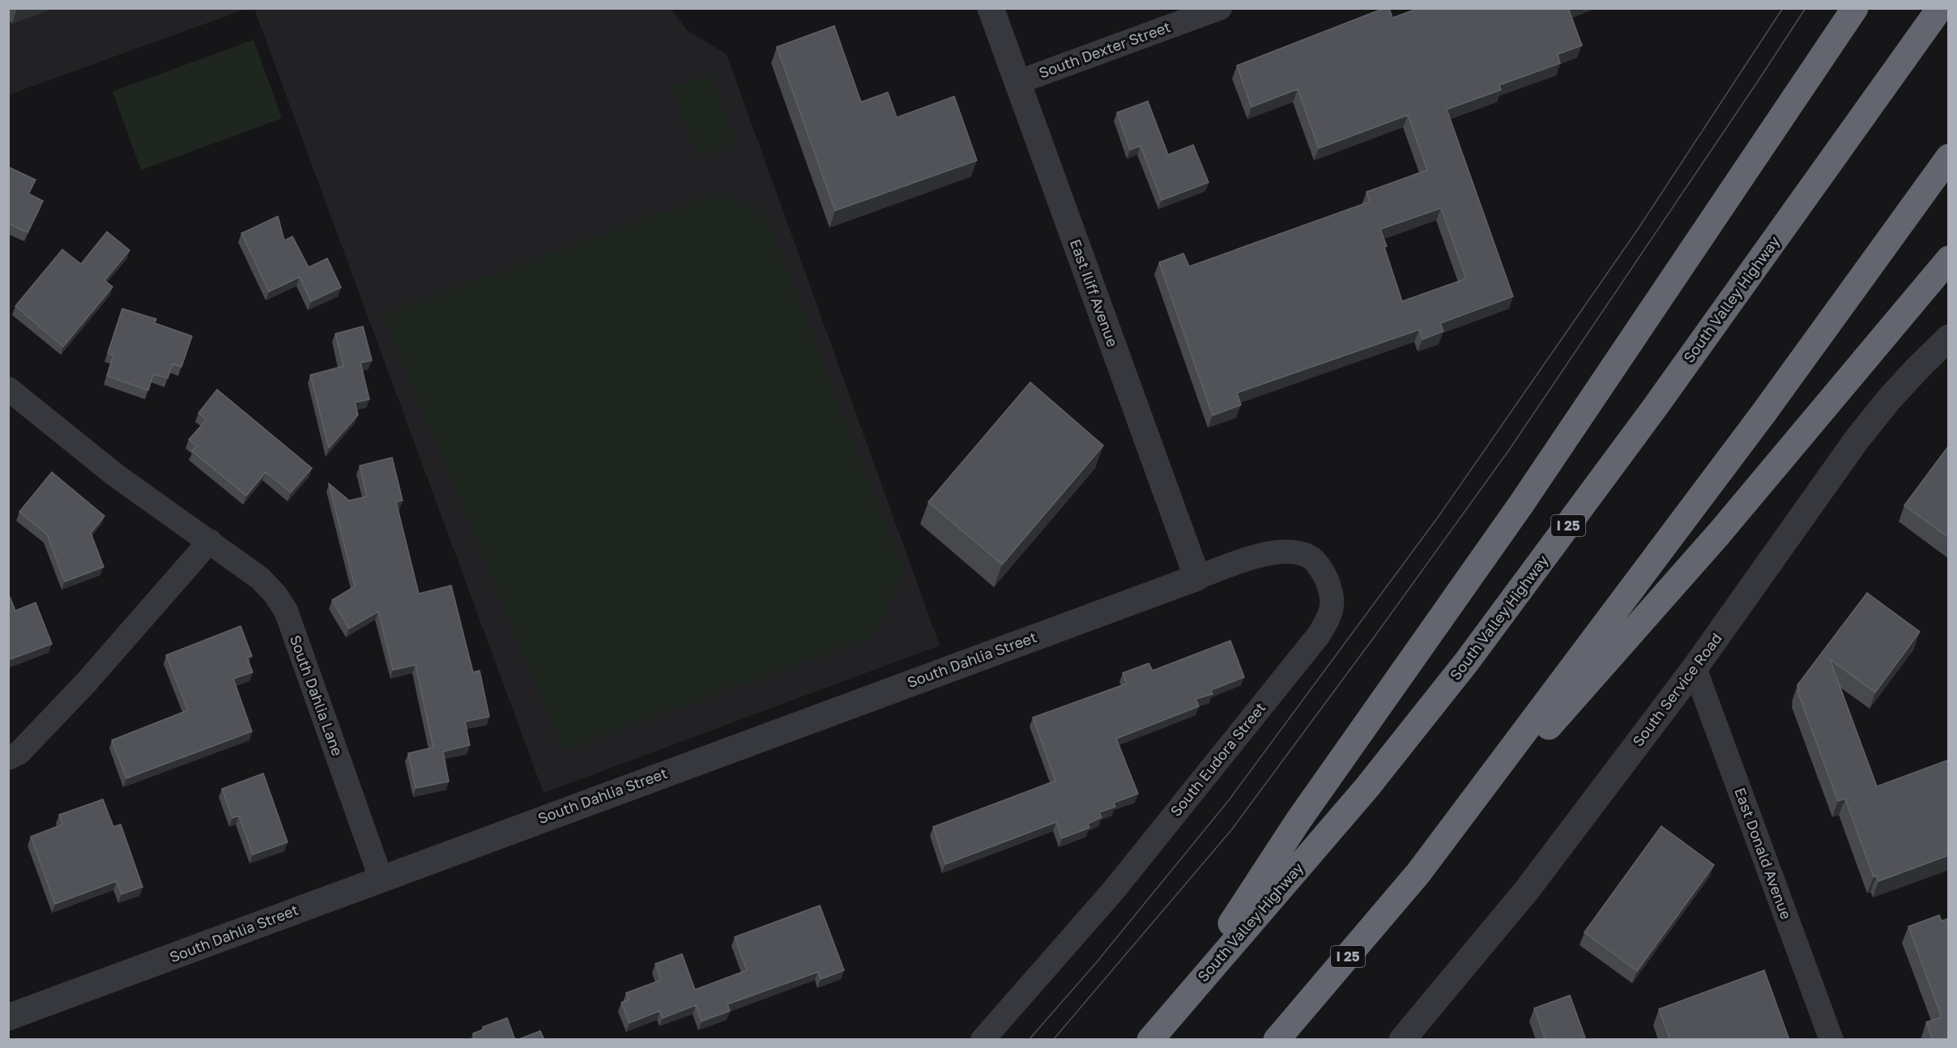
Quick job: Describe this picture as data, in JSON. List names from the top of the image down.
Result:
{
  "streets": {
    "highway": ["South Valley Highway", "I 25"],
    "street": [
      "South Dexter Street",
      "East Iliff Avenue",
      "South Dahlia Street",
      "South Service Road",
      "South Dahlia Lane",
      "South Eudora Street",
      "East Donald Avenue"
    ]
  },
  "crossings": [
    ["South Dexter Street", "East Iliff Avenue"],
    ["East Iliff Avenue", "South Dahlia Street"],
    ["East Iliff Avenue", "South Eudora Street"],
    ["South Dahlia Street", "South Dahlia Lane"],
    ["South Dahlia Street", "South Eudora Street"],
    ["South Service Road", "East Donald Avenue"]
  ]
}
